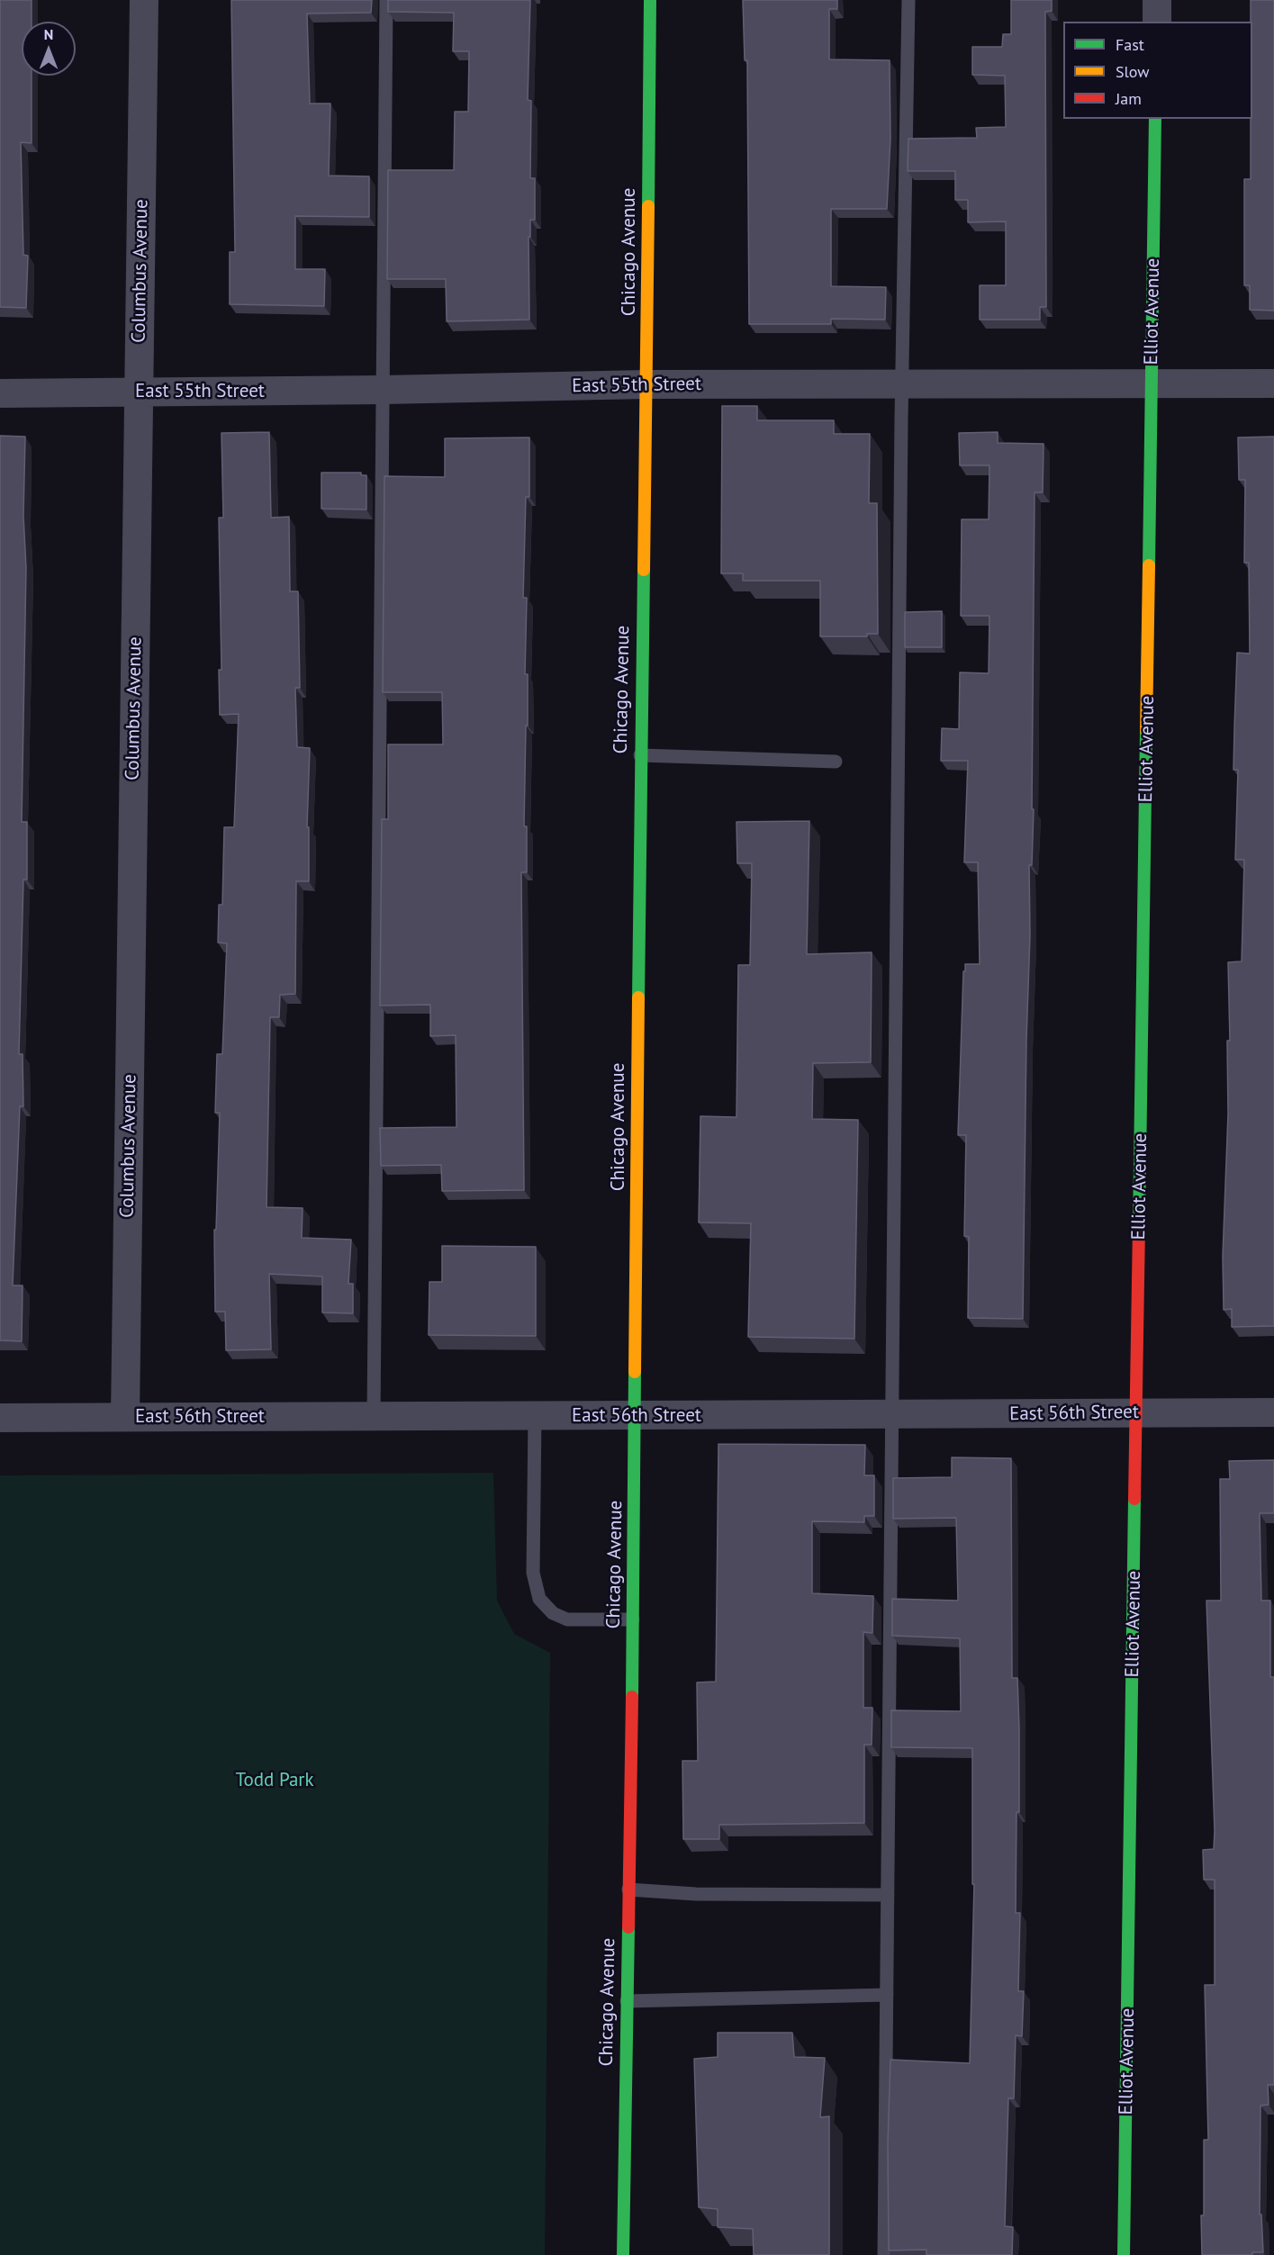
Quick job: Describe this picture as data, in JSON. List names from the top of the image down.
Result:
{
  "streets": {
    "street": [
      "Chicago Avenue",
      "Columbus Avenue",
      "Elliot Avenue",
      "East 55th Street",
      "East 56th Street"
    ]
  },
  "crossings": [
    ["Chicago Avenue", "East 55th Street"],
    ["Chicago Avenue", "East 56th Street"],
    ["Columbus Avenue", "East 55th Street"],
    ["Columbus Avenue", "East 56th Street"],
    ["Elliot Avenue", "East 55th Street"],
    ["Elliot Avenue", "East 56th Street"]
  ],
  "parks": ["Todd Park"],
  "legend": ["Fast", "Slow", "Jam"],
  "north": "top"
}
